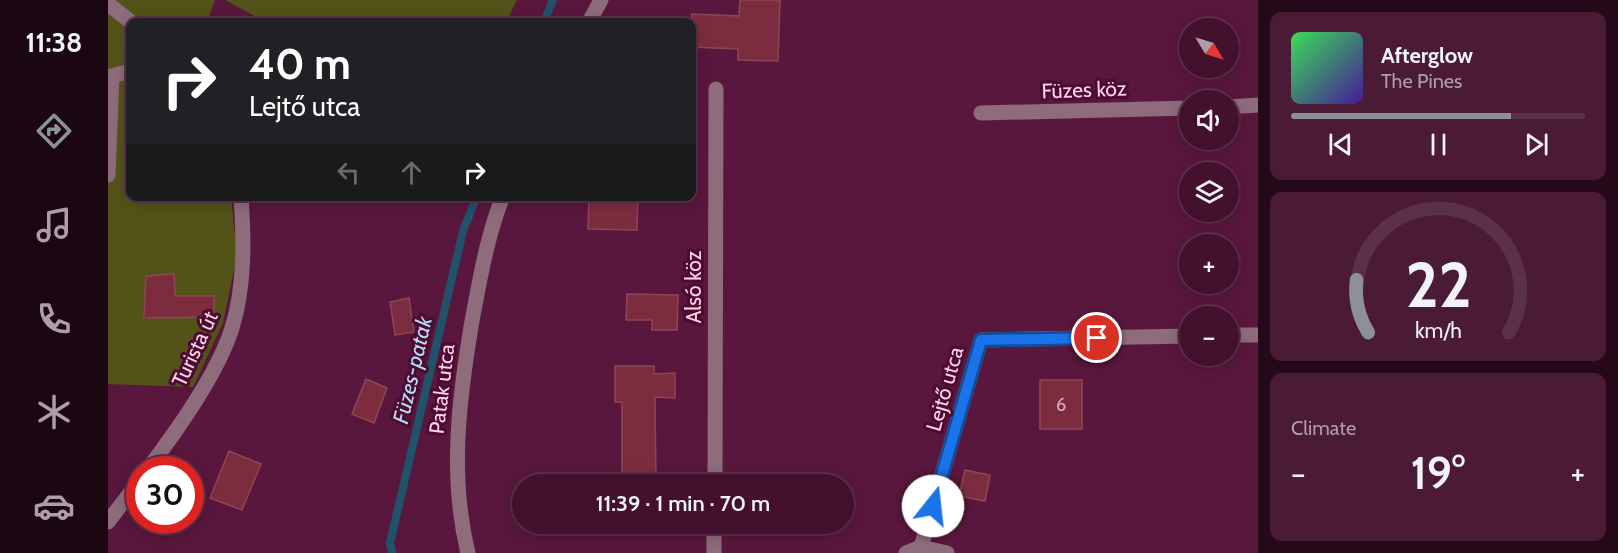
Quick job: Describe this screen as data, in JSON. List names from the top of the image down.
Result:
{
  "streets": {
    "street": [
      "Füzes köz",
      "Alsó köz",
      "Turista út",
      "Patak utca",
      "Lejtő utca"
    ]
  },
  "water": ["Füzes-patak"],
  "house_numbers": ["6"],
  "north": "bottom right",
  "page": {
    "tabs": "11:38",
    "map_buttons": ["+", "−"],
    "turn": ["40 m", "Lejtő utca"],
    "song": ["Afterglow", "The Pines"],
    "tile": "Climate",
    "heat": ["−", "19°", "+"],
    "limit": "30",
    "trip": "11:39 · 1 min · 70 m",
    "gauge": ["22", "km/h"]
  }
}
